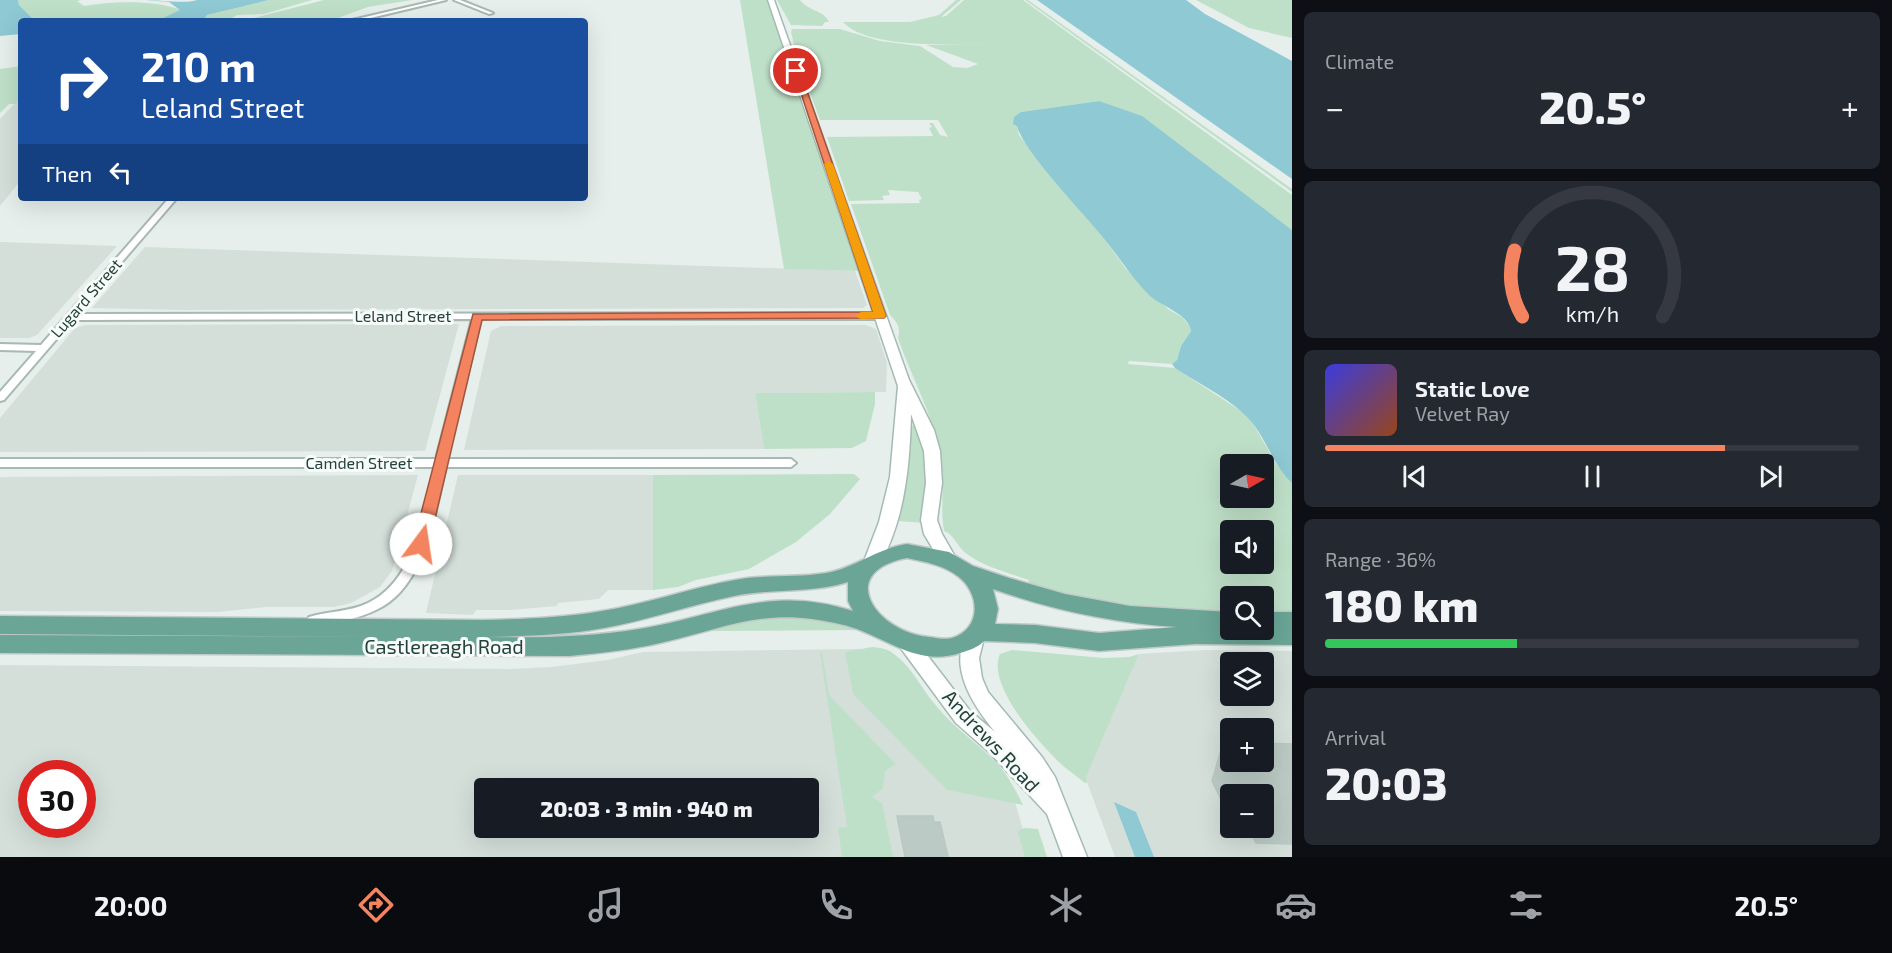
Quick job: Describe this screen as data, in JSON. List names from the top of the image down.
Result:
{
  "streets": {
    "main road": ["Castlereagh Road"],
    "street": [
      "Lugard Street",
      "Leland Street",
      "Camden Street",
      "Andrews Road"
    ]
  },
  "crossings": [
    ["Lugard Street", "Leland Street"],
    ["Castlereagh Road", "Andrews Road"]
  ],
  "north": "right",
  "page": {
    "tile": [
      "Climate",
      ["Range · 36%", "180 km"],
      ["Arrival", "20:03"]
    ],
    "turn": ["210 m", "Leland Street"],
    "heat": ["−", "20.5°", "+"],
    "then": "Then",
    "song": ["Static Love", "Velvet Ray"],
    "map_buttons": ["+", "−"],
    "limit": "30",
    "trip": "20:03 · 3 min · 940 m",
    "tabs": ["20:00", "20.5°"],
    "gauge": ["28", "km/h"]
  }
}
